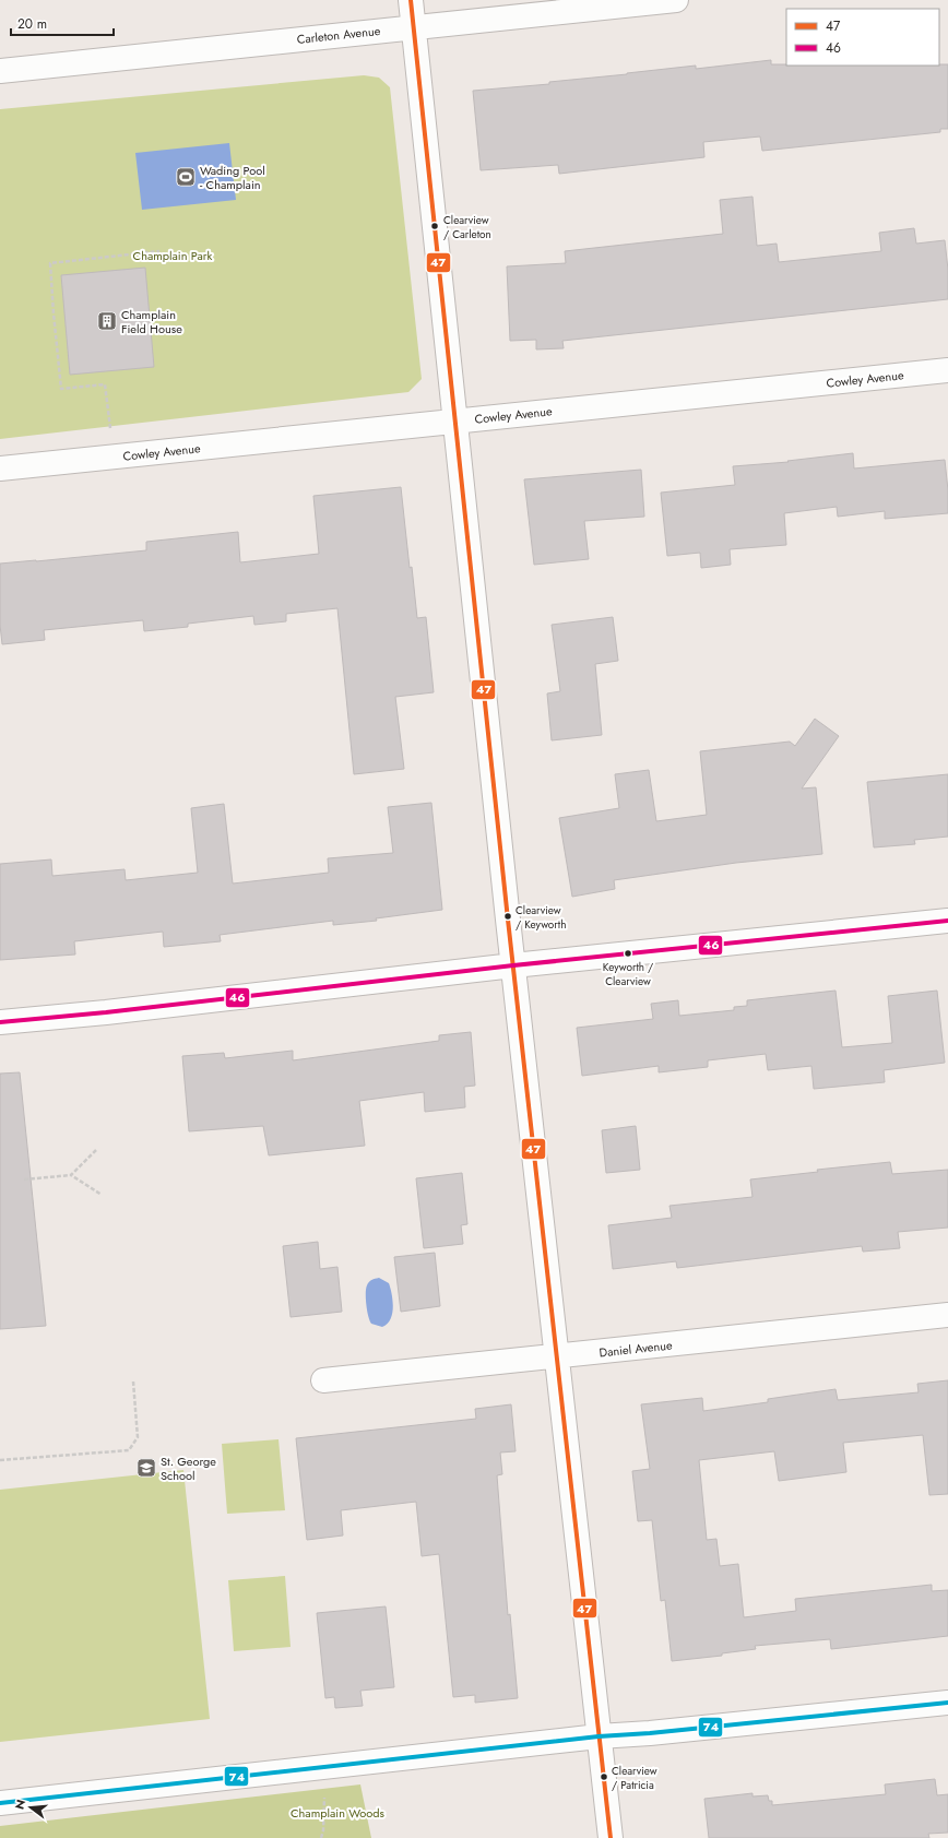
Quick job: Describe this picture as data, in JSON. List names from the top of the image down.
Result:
{
  "streets": {
    "street": ["Carleton Avenue", "Cowley Avenue", "Daniel Avenue"]
  },
  "parks": ["Champlain Park", "Champlain Woods"],
  "places": {
    "sports": ["Wading Pool - Champlain"],
    "other": [
      "Clearview / Carleton",
      "Clearview / Keyworth",
      "Keyworth / Clearview",
      "Clearview / Patricia"
    ],
    "building": ["Champlain Field House"],
    "school or university": ["St. George School"]
  },
  "lines": ["transit line 47", "transit line 46", "transit line 74"],
  "legend": ["47", "46"],
  "scale_bar": "20 m",
  "north": "left"
}
